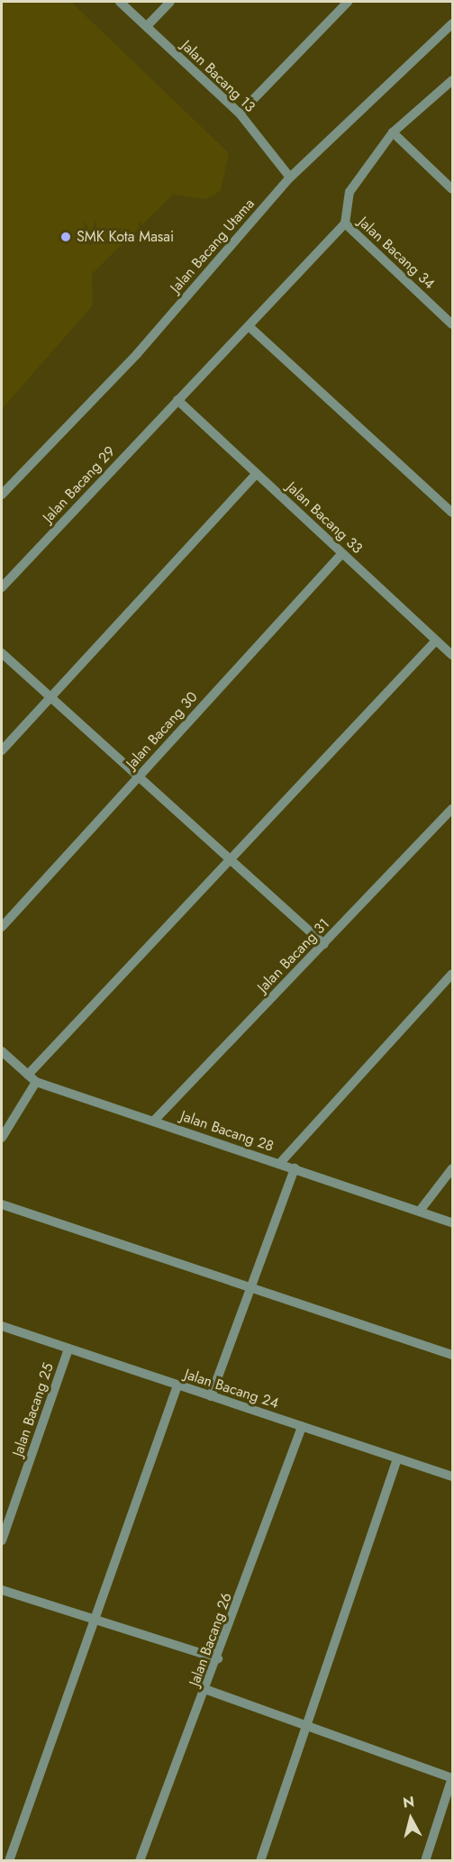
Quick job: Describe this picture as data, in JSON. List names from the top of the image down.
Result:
{
  "streets": {
    "street": [
      "Jalan Bacang 13",
      "Jalan Bacang Utama",
      "Jalan Bacang 34",
      "Jalan Bacang 29",
      "Jalan Bacang 33",
      "Jalan Bacang 30",
      "Jalan Bacang 31",
      "Jalan Bacang 28",
      "Jalan Bacang 24",
      "Jalan Bacang 25",
      "Jalan Bacang 26"
    ]
  },
  "crossings": [
    ["Jalan Bacang 13", "Jalan Bacang Utama"],
    ["Jalan Bacang 34", "Jalan Bacang 29"],
    ["Jalan Bacang 29", "Jalan Bacang 33"],
    ["Jalan Bacang 33", "Jalan Bacang 30"],
    ["Jalan Bacang 31", "Jalan Bacang 28"],
    ["Jalan Bacang 24", "Jalan Bacang 25"],
    ["Jalan Bacang 24", "Jalan Bacang 26"]
  ],
  "places": ["SMK Kota Masai"],
  "north": "top"
}
